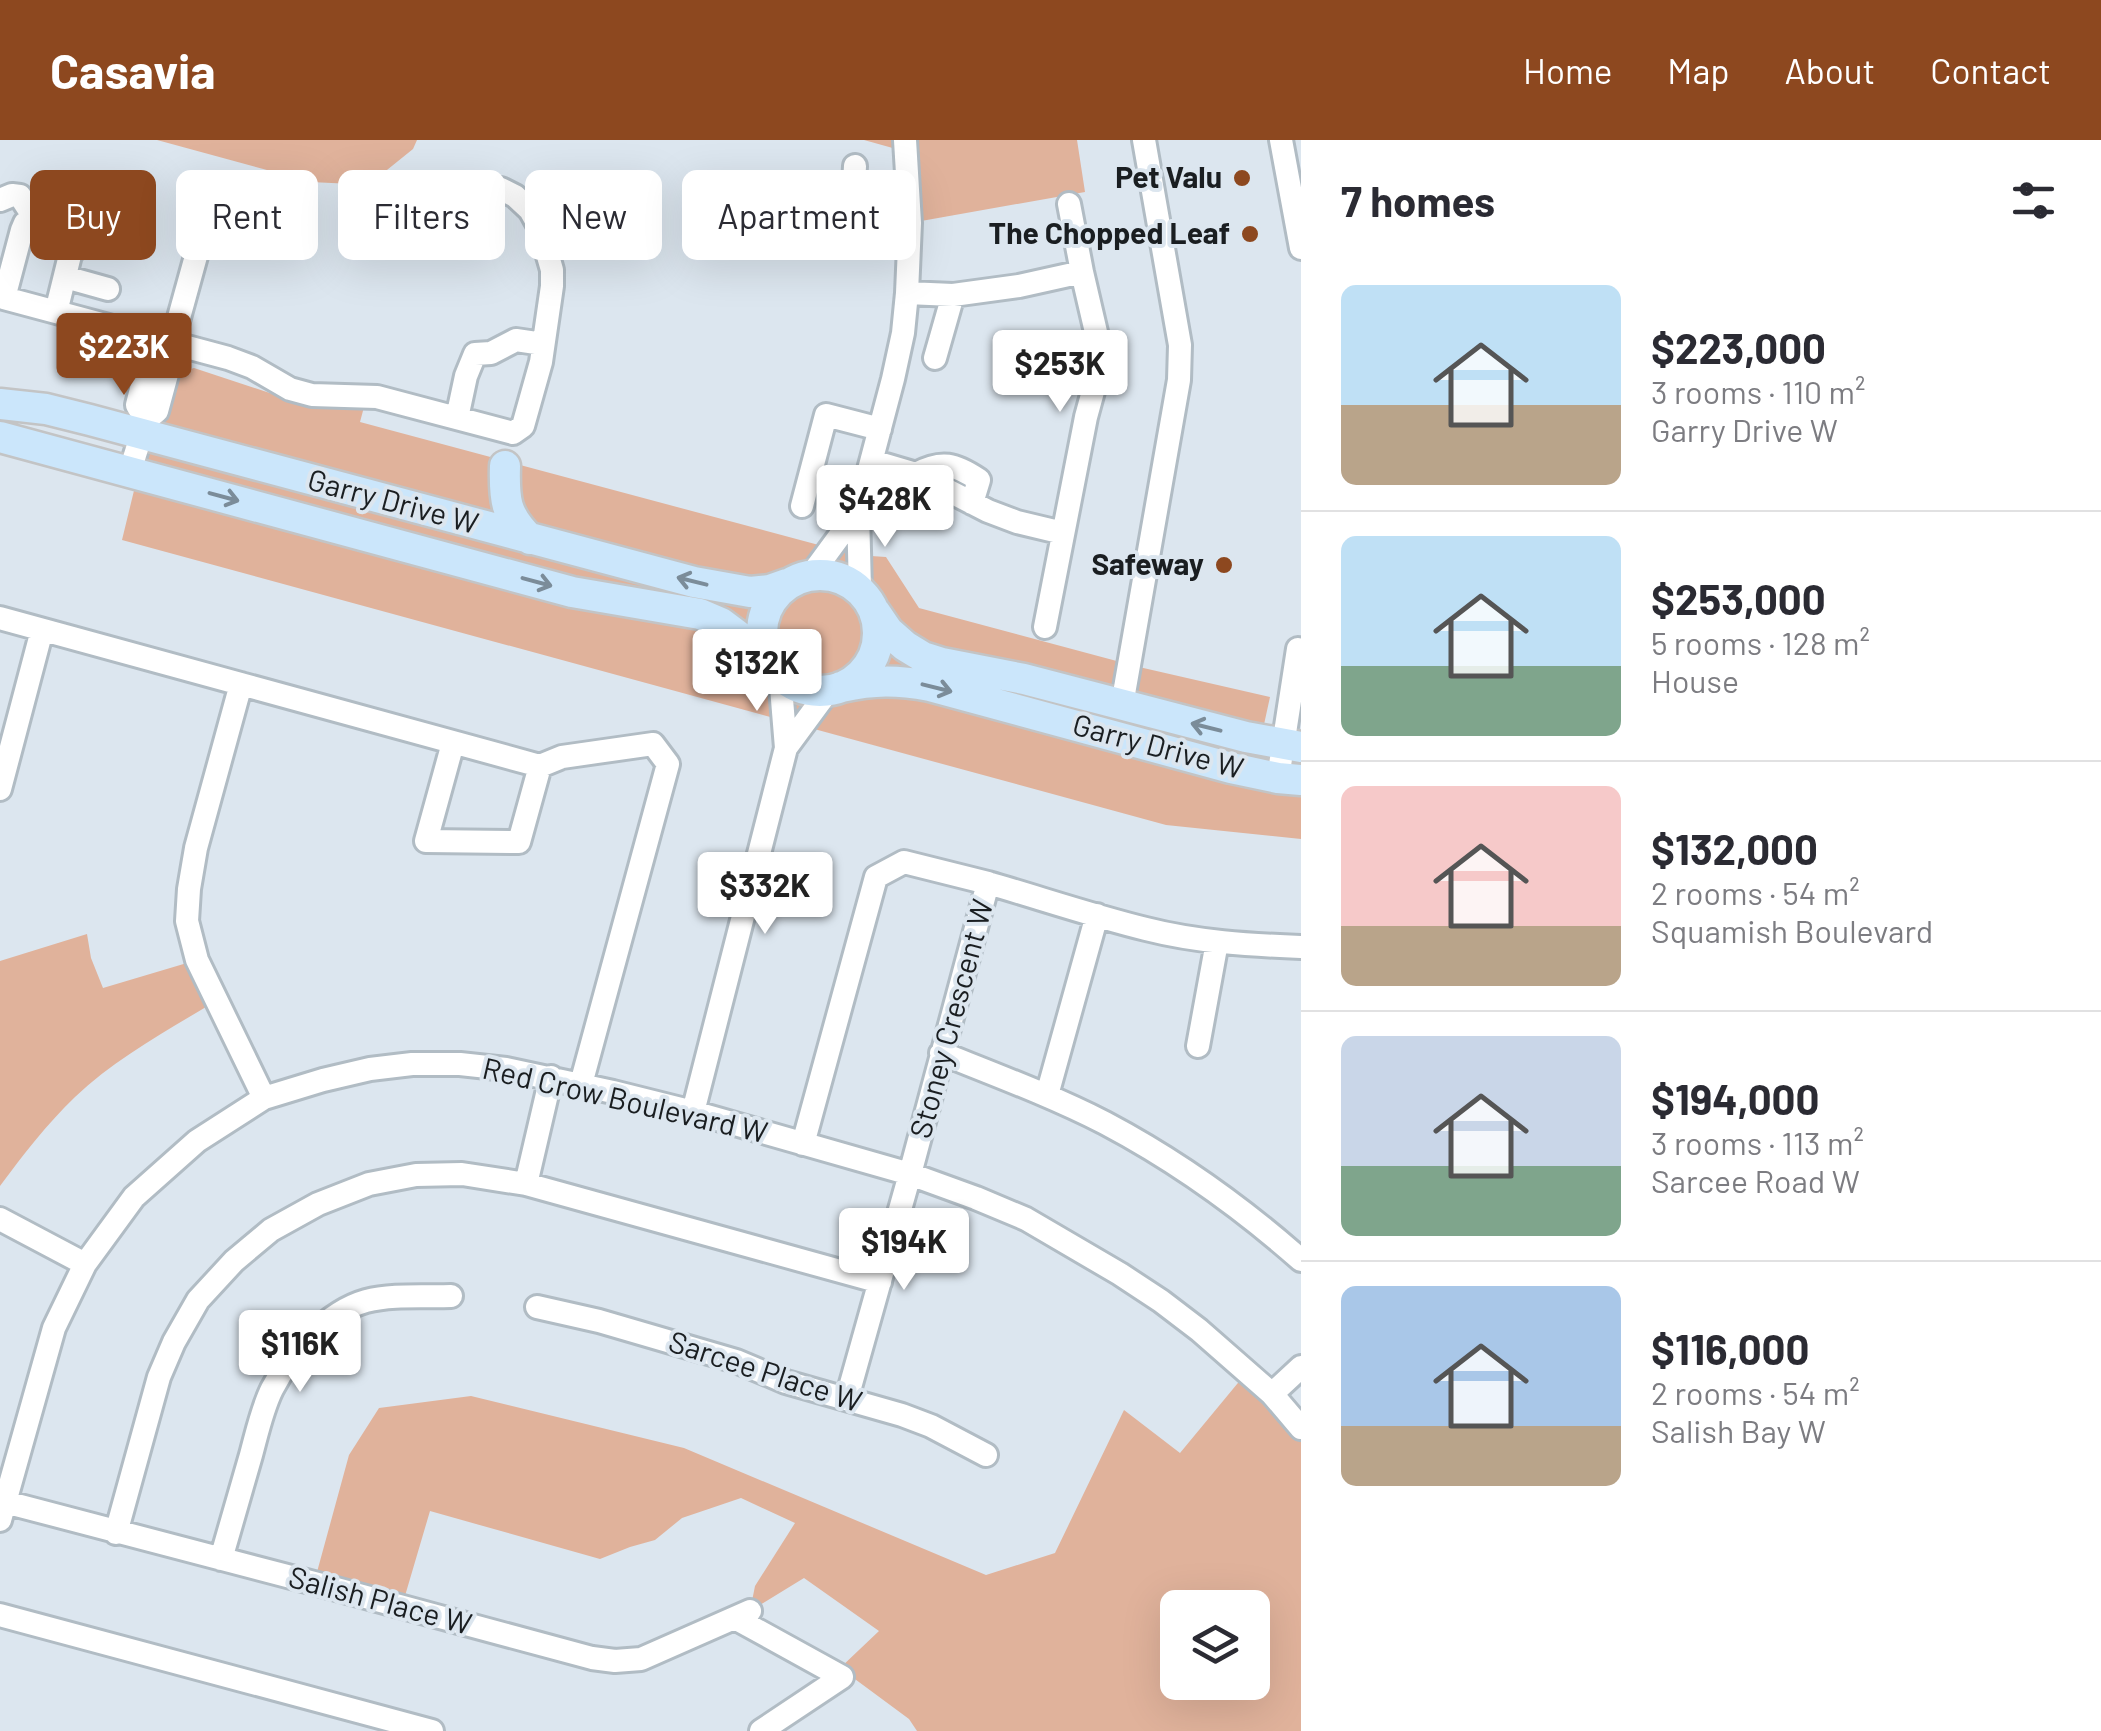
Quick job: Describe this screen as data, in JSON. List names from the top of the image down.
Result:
{
  "streets": {
    "main road": ["Garry Drive W"],
    "street": [
      "Stoney Crescent W",
      "Red Crow Boulevard W",
      "Sarcee Place W",
      "Salish Place W"
    ]
  },
  "crossings": [
    ["Stoney Crescent W", "Red Crow Boulevard W"],
    ["Stoney Crescent W", "Sarcee Place W"],
    ["Red Crow Boulevard W", "Salish Place W"]
  ],
  "places": ["Pet Valu", "The Chopped Leaf", "Safeway"],
  "page": {
    "header": "Casavia",
    "nav": [
      "Home",
      "Map",
      "About",
      "Contact"
    ],
    "heading": "7 homes",
    "chip": [
      "Buy",
      "Rent",
      "Filters",
      "New",
      "Apartment"
    ],
    "list": [
      {
        "name": "$223,000",
        "note": "3 rooms · 110 m² · Garry Drive W"
      },
      {
        "name": "$253,000",
        "note": "5 rooms · 128 m² · House"
      },
      {
        "name": "$132,000",
        "note": "2 rooms · 54 m² · Squamish Boulevard"
      },
      {
        "name": "$194,000",
        "note": "3 rooms · 113 m² · Sarcee Road W"
      },
      {
        "name": "$116,000",
        "note": "2 rooms · 54 m² · Salish Bay W"
      }
    ],
    "price": [
      "$223K",
      "$253K",
      "$428K",
      "$132K",
      "$332K",
      "$194K",
      "$116K"
    ]
  }
}
